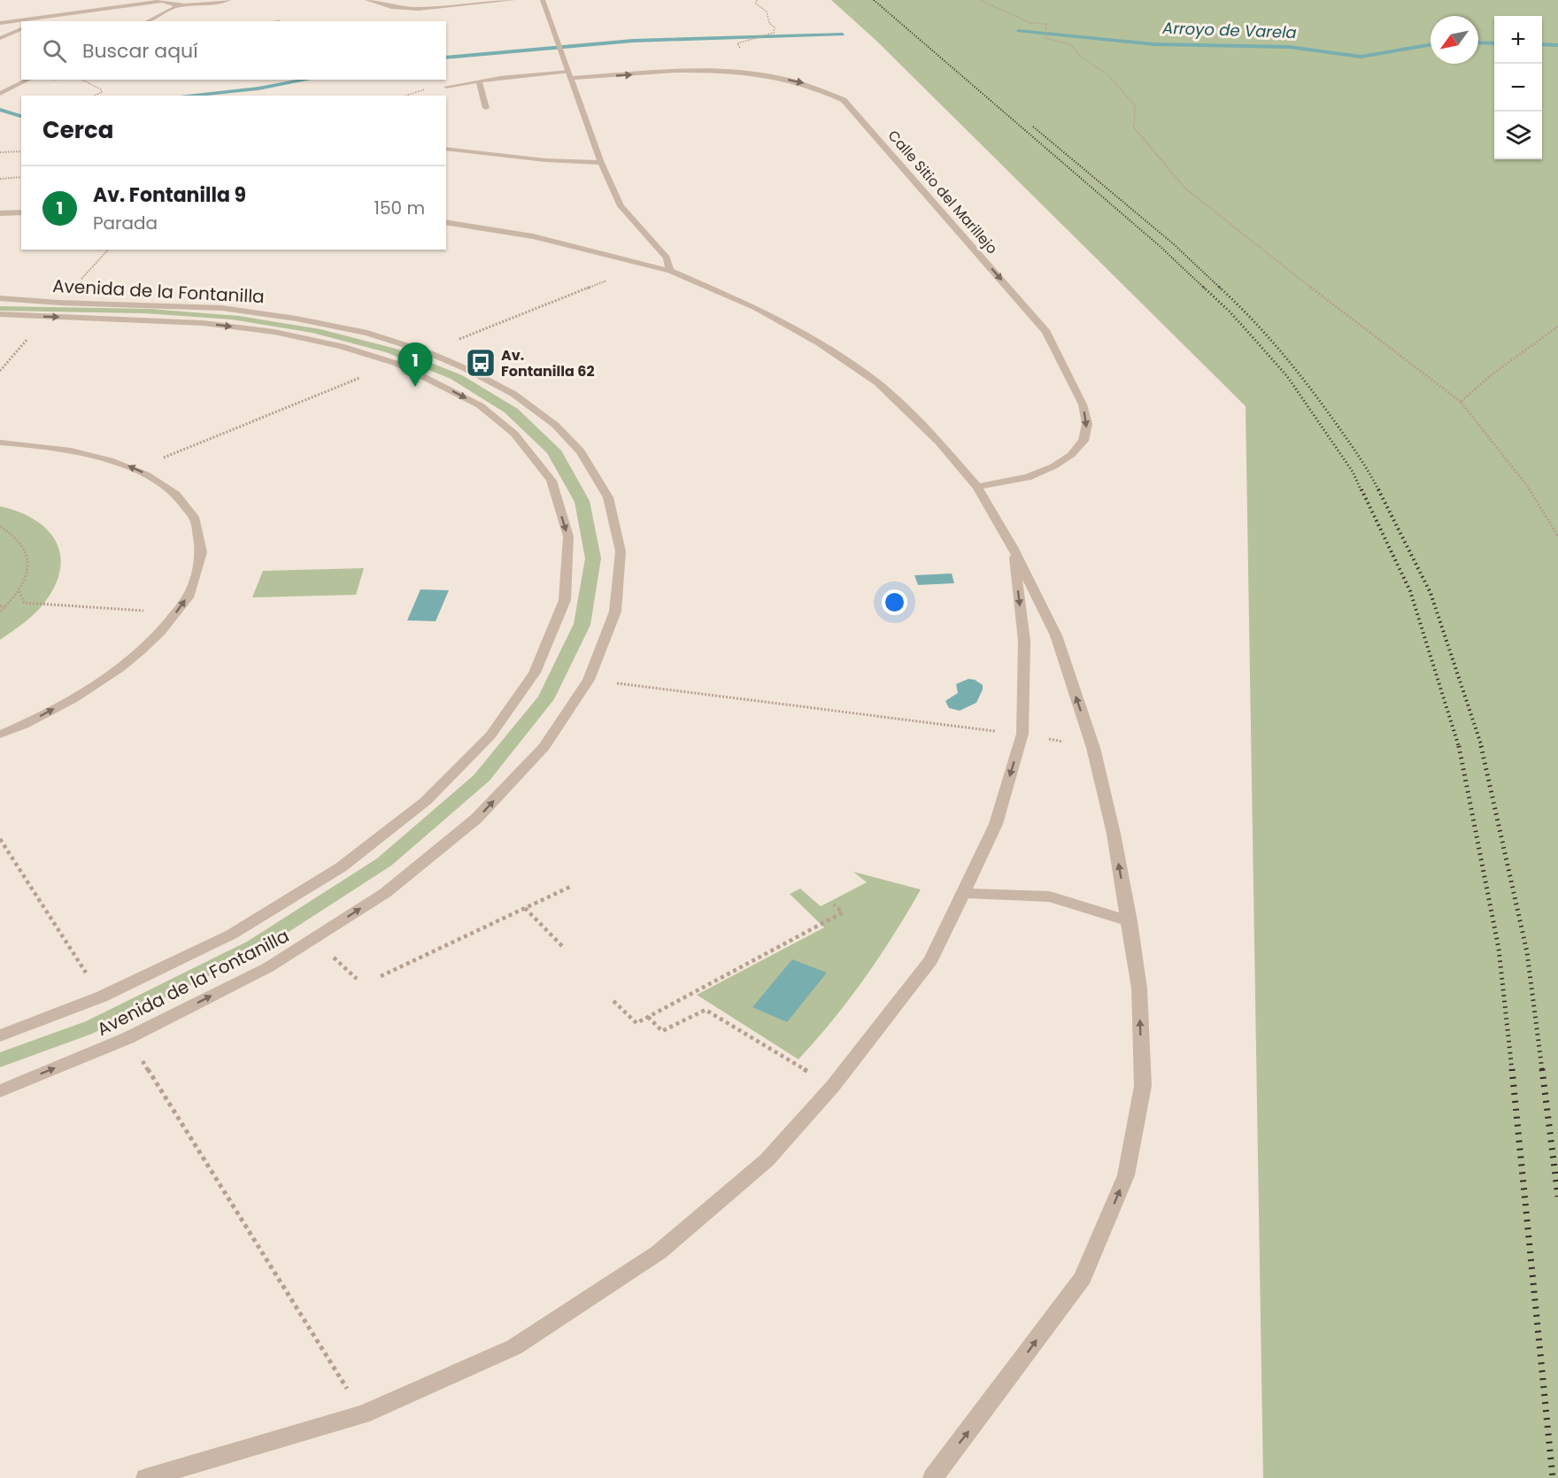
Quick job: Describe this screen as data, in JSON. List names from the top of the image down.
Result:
{
  "streets": {
    "street": ["Calle Sitio del Marillejo", "Avenida de la Fontanilla"]
  },
  "water": ["Arroyo de Varela"],
  "places": {
    "bus stop": ["Av. Fontanilla 62"]
  },
  "north": "bottom left",
  "page": {
    "map_buttons": ["+", "−"],
    "search": "Buscar aquí",
    "heading": "Cerca",
    "list": [
      {
        "mark": "1",
        "name": "Av. Fontanilla 9",
        "note": "Parada",
        "value": "150 m"
      }
    ],
    "pins": "1"
  }
}
